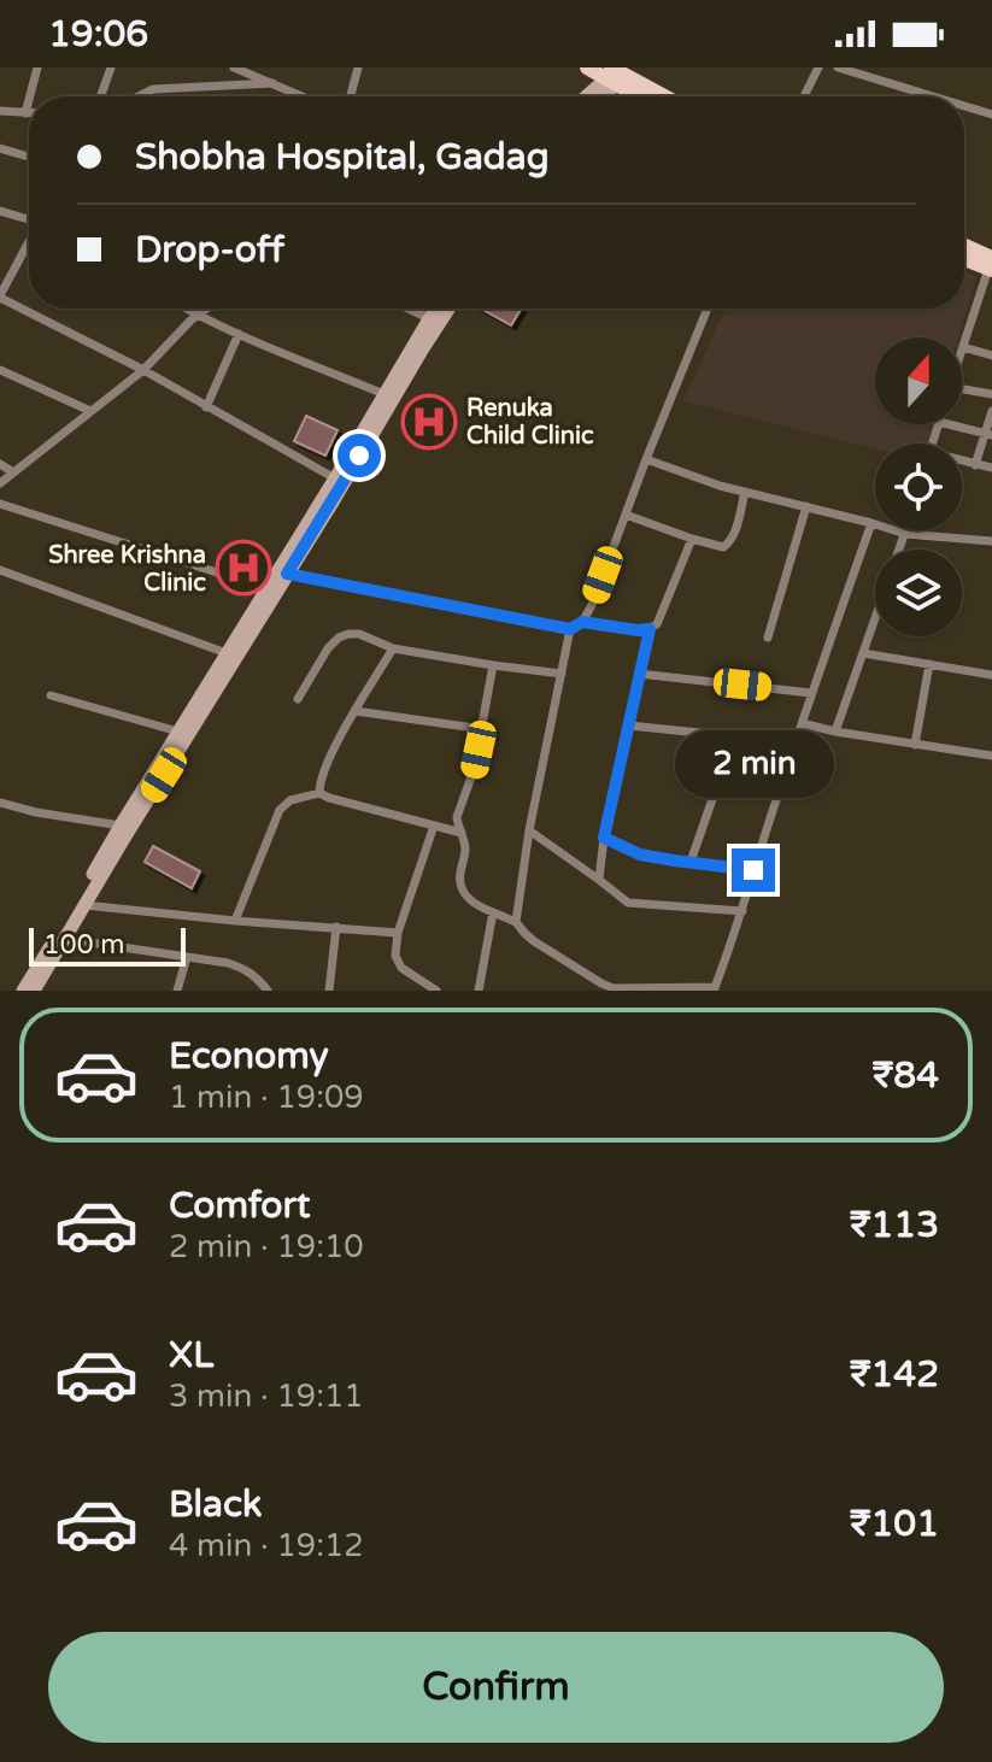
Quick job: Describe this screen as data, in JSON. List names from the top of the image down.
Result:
{
  "places": {
    "hospital": ["Renuka Child Clinic", "Shree Krishna Clinic"]
  },
  "scale_bar": "100 m",
  "north": "top",
  "page": {
    "status": "19:06",
    "banner": ["Shobha Hospital, Gadag", "Drop-off"],
    "bubble": "2 min",
    "scale": "100 m",
    "list": [
      {
        "name": "Economy",
        "note": "1 min · 19:09",
        "value": "₹84"
      },
      {
        "name": "Comfort",
        "note": "2 min · 19:10",
        "value": "₹113"
      },
      {
        "name": "XL",
        "note": "3 min · 19:11",
        "value": "₹142"
      },
      {
        "name": "Black",
        "note": "4 min · 19:12",
        "value": "₹101"
      }
    ],
    "buttons": "Confirm"
  }
}
